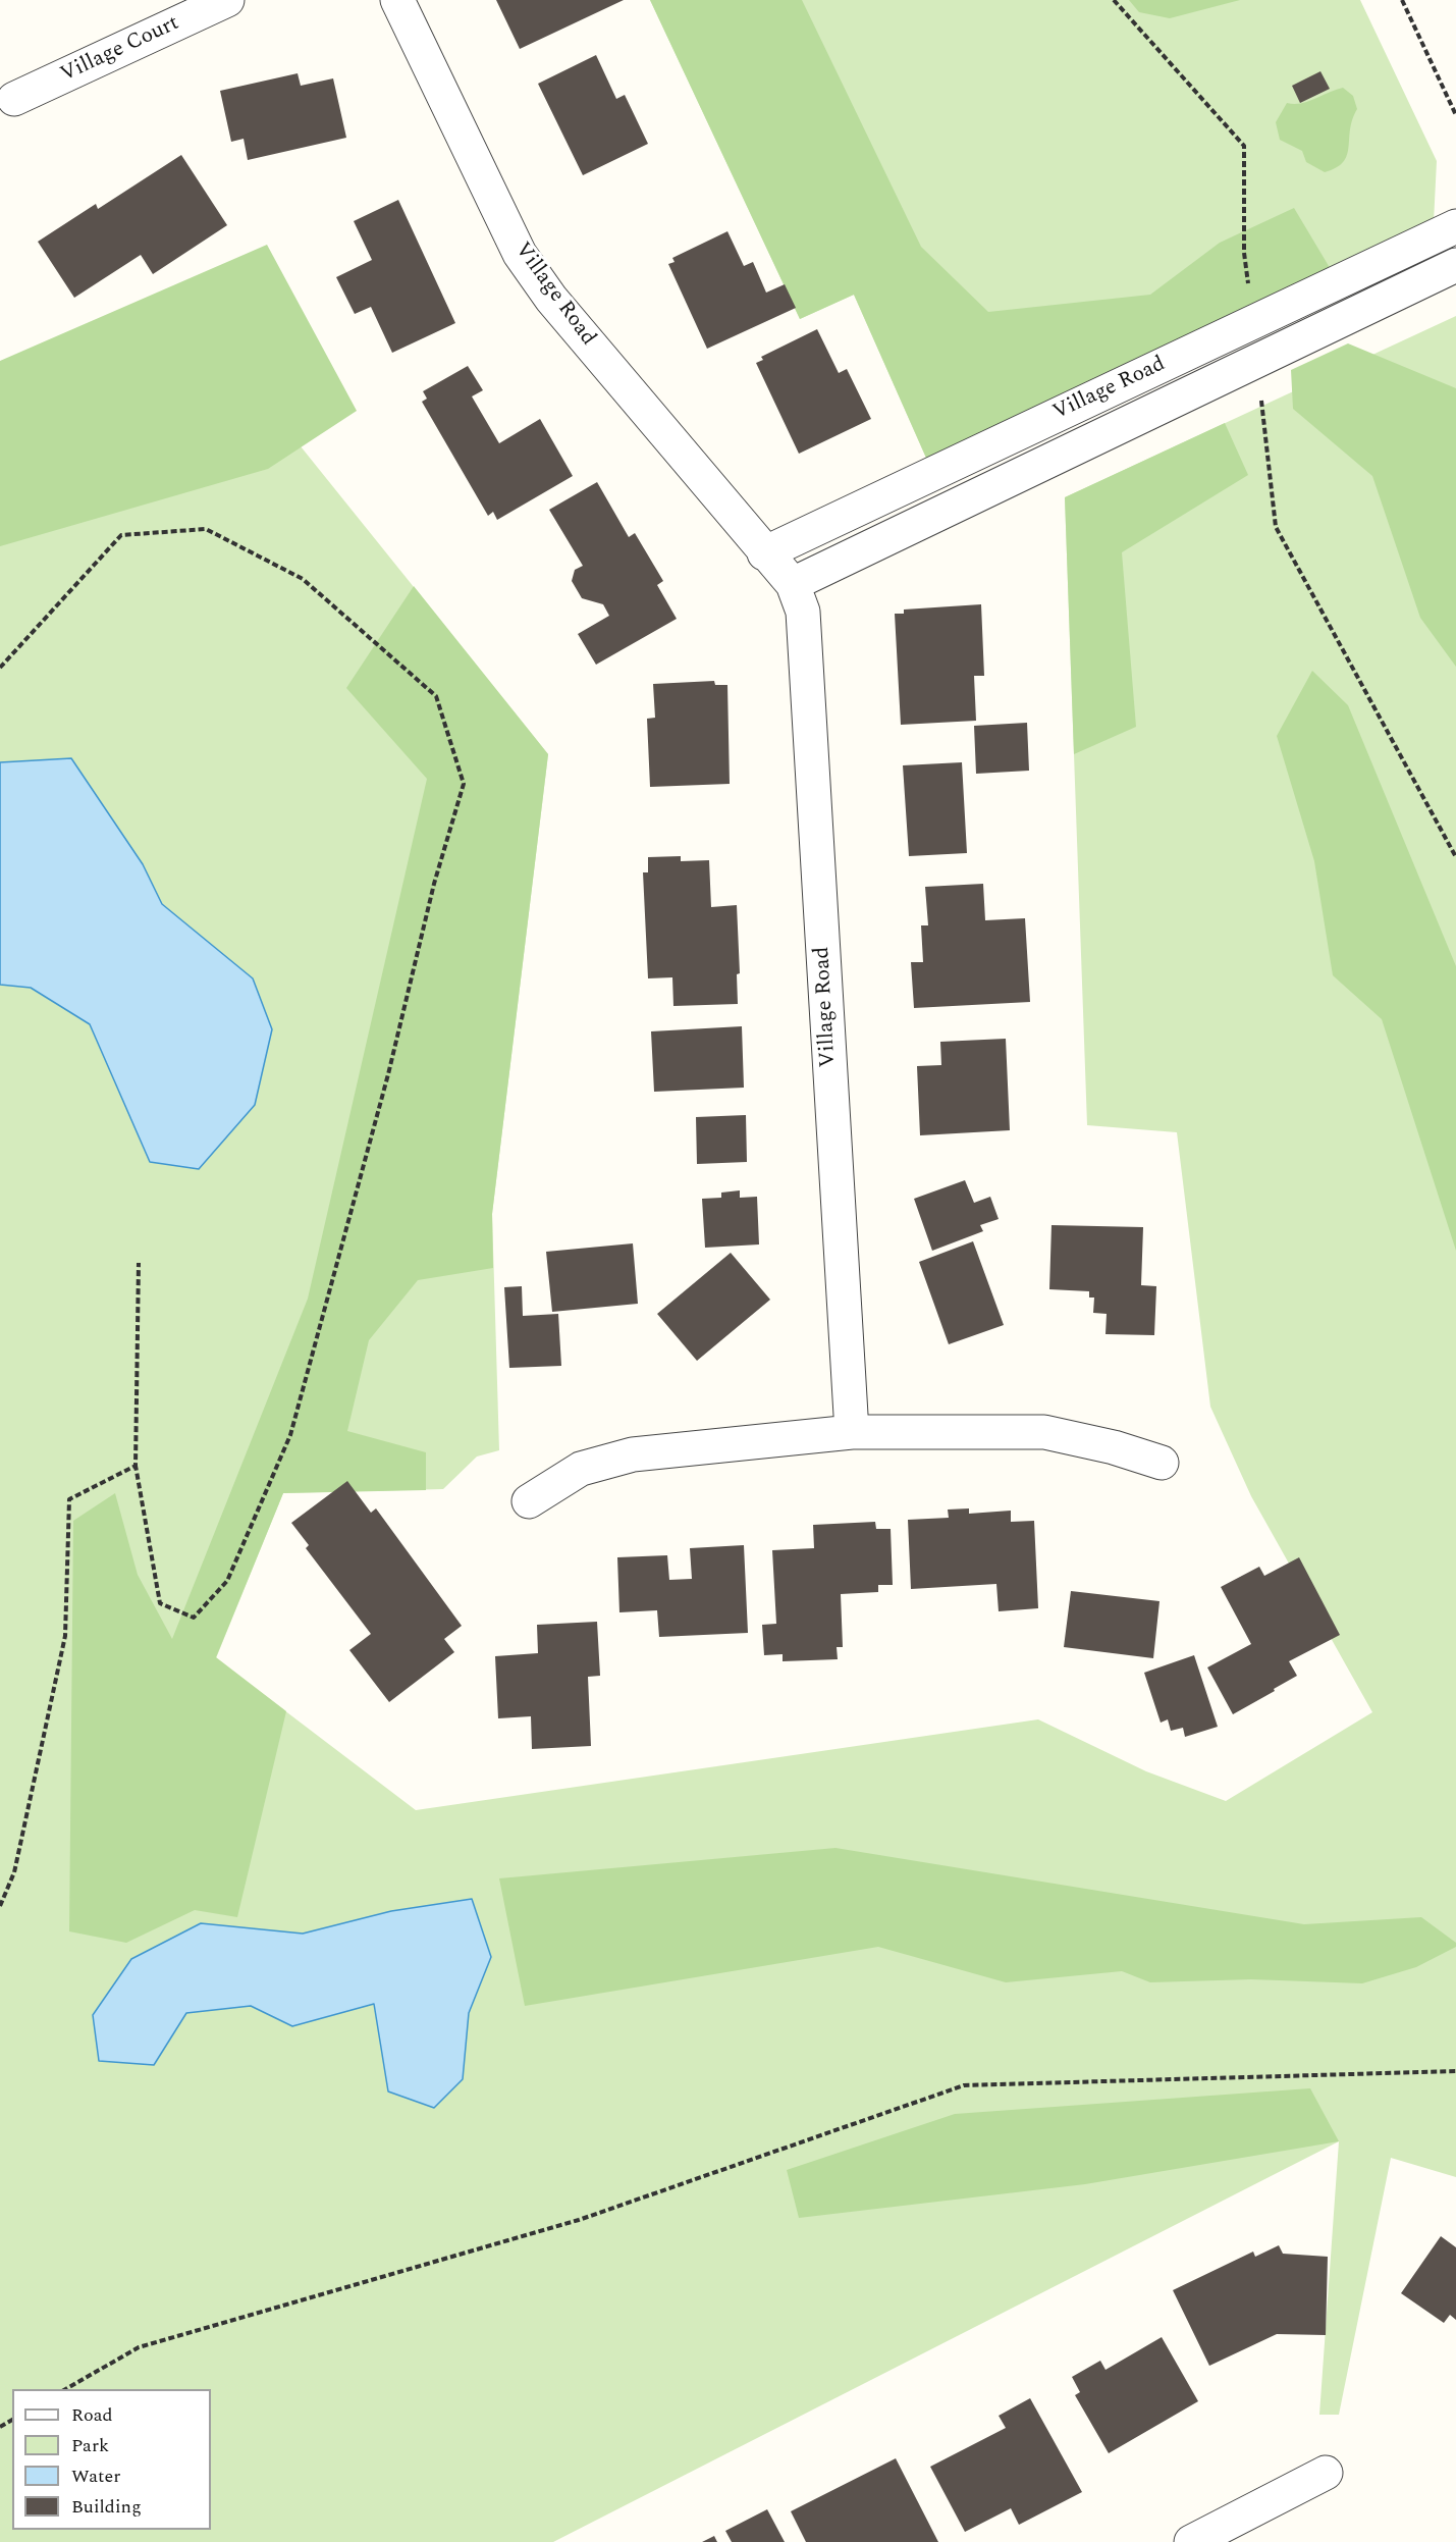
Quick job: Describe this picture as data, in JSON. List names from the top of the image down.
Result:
{
  "streets": {
    "street": ["Village Court", "Village Road"]
  },
  "legend": [
    "Road",
    "Park",
    "Water",
    "Building"
  ]
}
